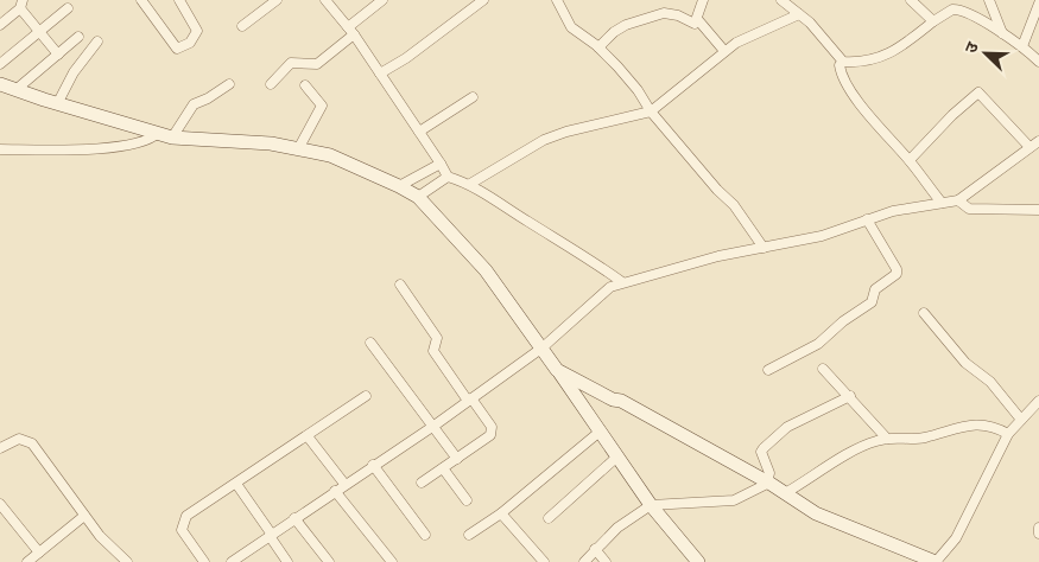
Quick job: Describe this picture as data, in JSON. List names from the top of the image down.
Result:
{
  "north": "top left"
}
